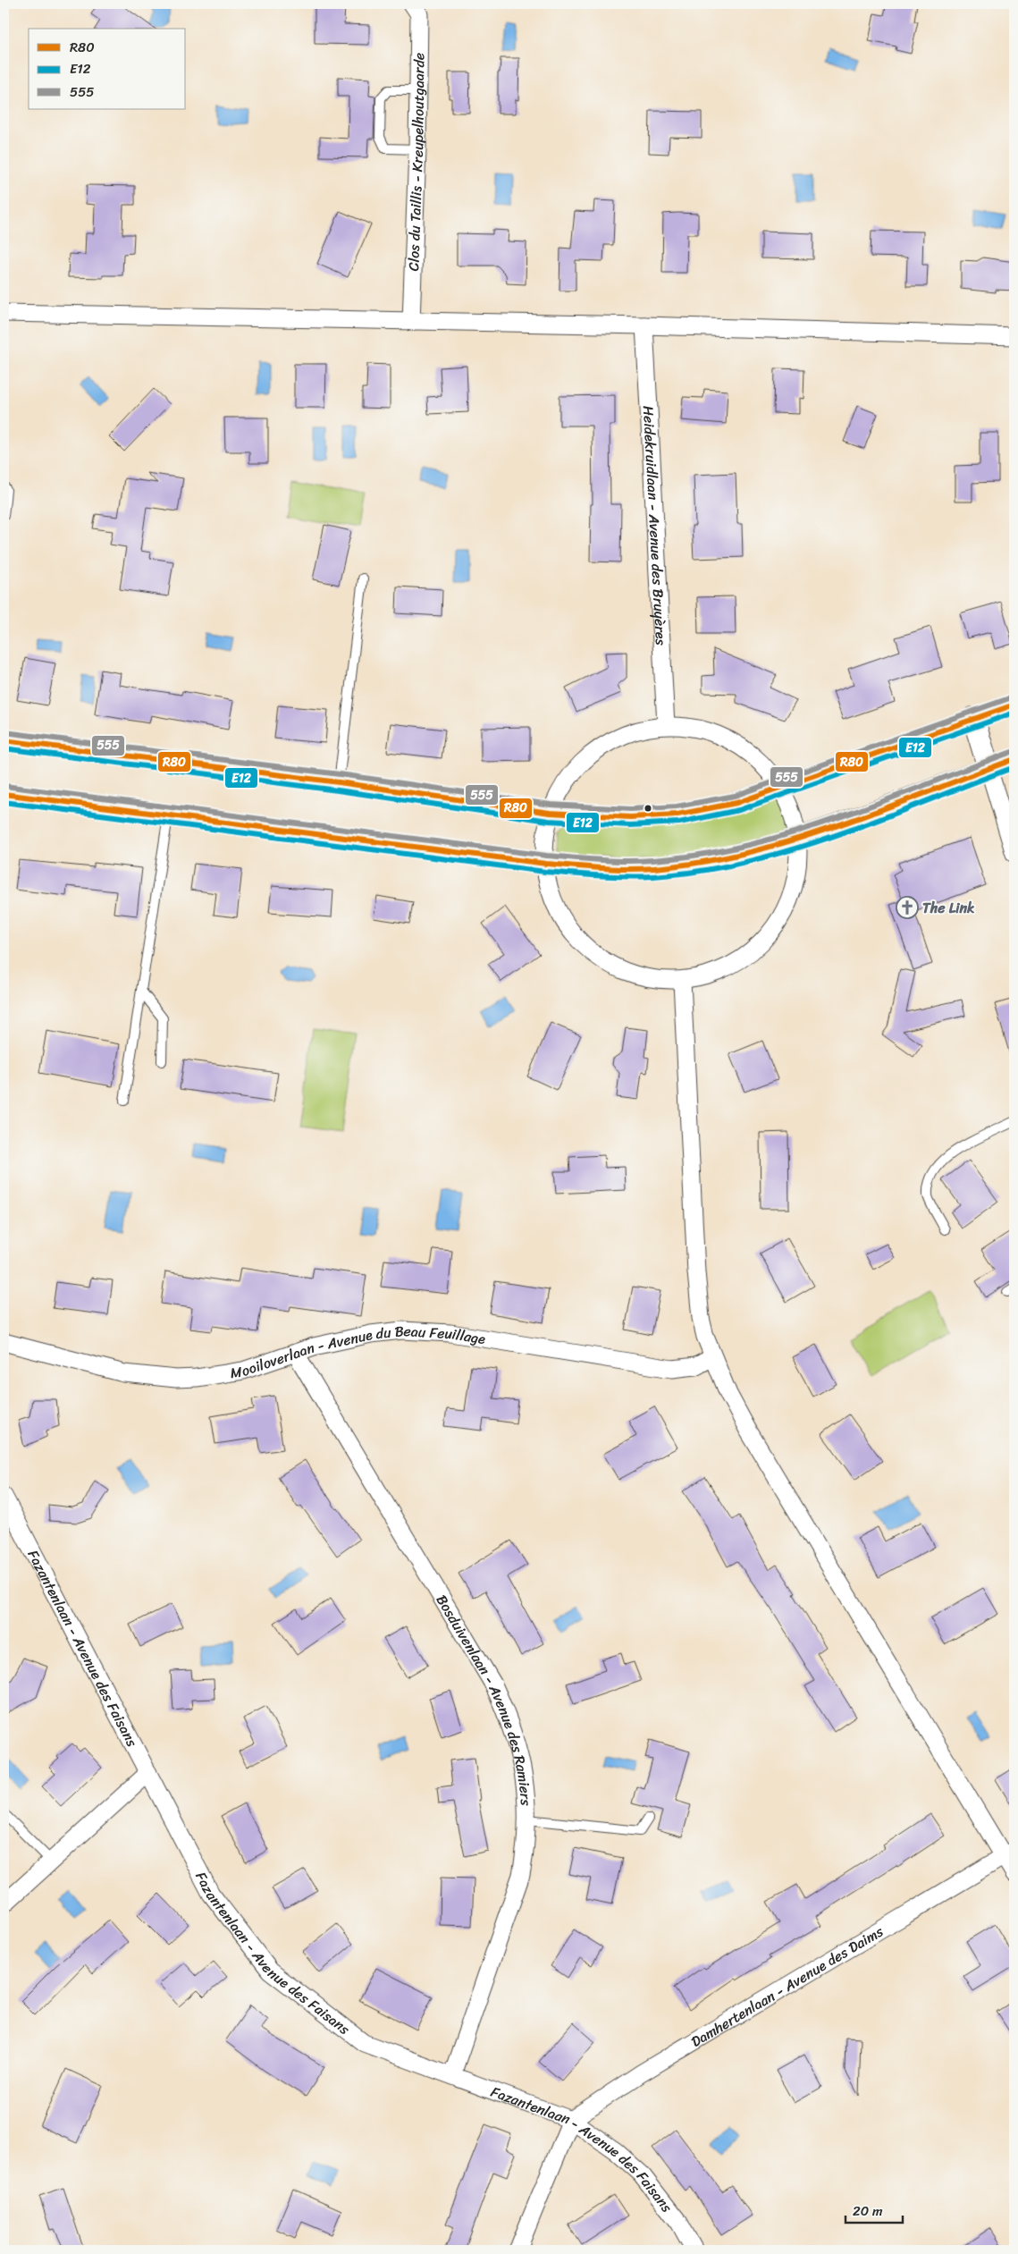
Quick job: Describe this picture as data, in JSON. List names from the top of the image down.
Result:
{
  "streets": {
    "street": [
      "Clos du Taillis - Kreupelhoutgaarde",
      "Heidekruidlaan - Avenue des Bruyères",
      "Mooiloverlaan - Avenue du Beau Feuillage",
      "Fazantenlaan - Avenue des Faisans",
      "Bosduivenlaan - Avenue des Ramiers",
      "Damhertenlaan - Avenue des Daims"
    ]
  },
  "crossings": [
    ["Mooiloverlaan - Avenue du Beau Feuillage", "Bosduivenlaan - Avenue des Ramiers"],
    ["Fazantenlaan - Avenue des Faisans", "Bosduivenlaan - Avenue des Ramiers"],
    ["Fazantenlaan - Avenue des Faisans", "Damhertenlaan - Avenue des Daims"]
  ],
  "places": {
    "church": ["The Link"]
  },
  "lines": ["transit line 555", "transit line R80", "transit line E12"],
  "legend": ["R80", "E12", "555"],
  "scale_bar": "20 m"
}
